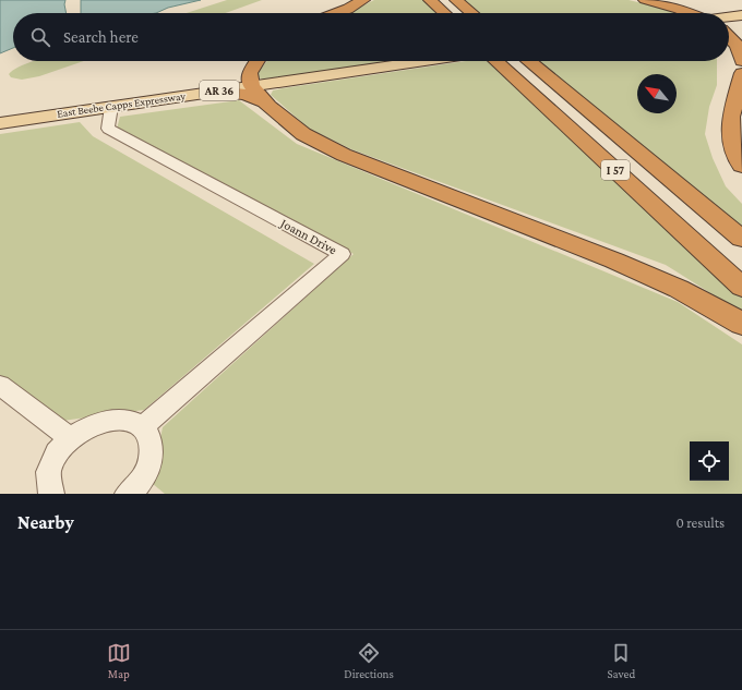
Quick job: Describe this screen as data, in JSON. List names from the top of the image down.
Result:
{
  "streets": {
    "highway": ["I 57"],
    "main road": ["AR 36", "East Beebe Capps Expressway"],
    "street": ["Joann Drive"]
  },
  "crossings": [
    ["East Beebe Capps Expressway", "Joann Drive"]
  ],
  "north": "top left",
  "page": {
    "search": "Search here",
    "heading": ["Nearby", "0 results"],
    "nav": ["Map", "Directions", "Saved"]
  }
}
